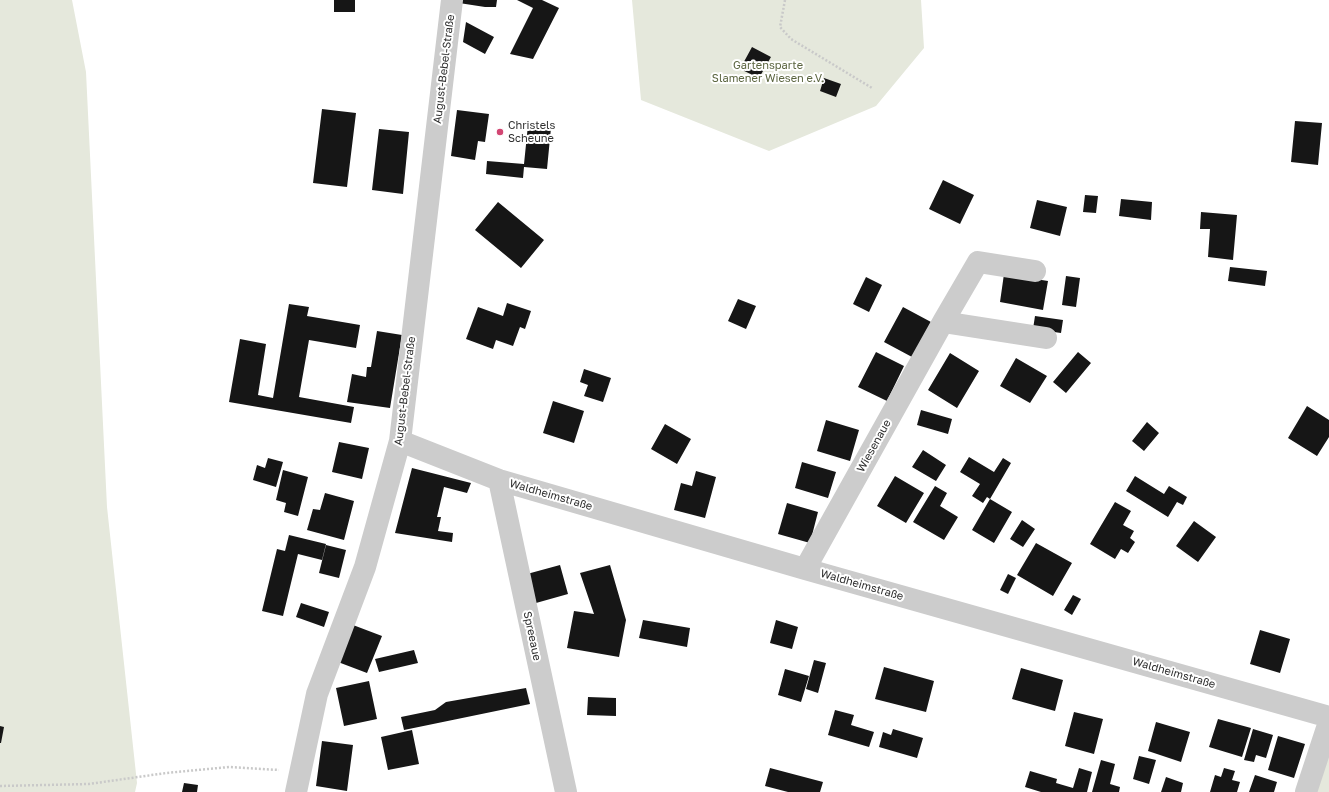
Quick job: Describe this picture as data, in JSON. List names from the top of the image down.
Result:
{
  "streets": {
    "street": [
      "August-Bebel-Straße",
      "Wiesenaue",
      "Waldheimstraße",
      "Spreeaue"
    ]
  },
  "crossings": [
    ["August-Bebel-Straße", "Waldheimstraße"],
    ["Wiesenaue", "Waldheimstraße"],
    ["Waldheimstraße", "Spreeaue"]
  ],
  "parks": ["Gartensparte Slamener Wiesen e.V."],
  "places": ["Christels Scheune"]
}
